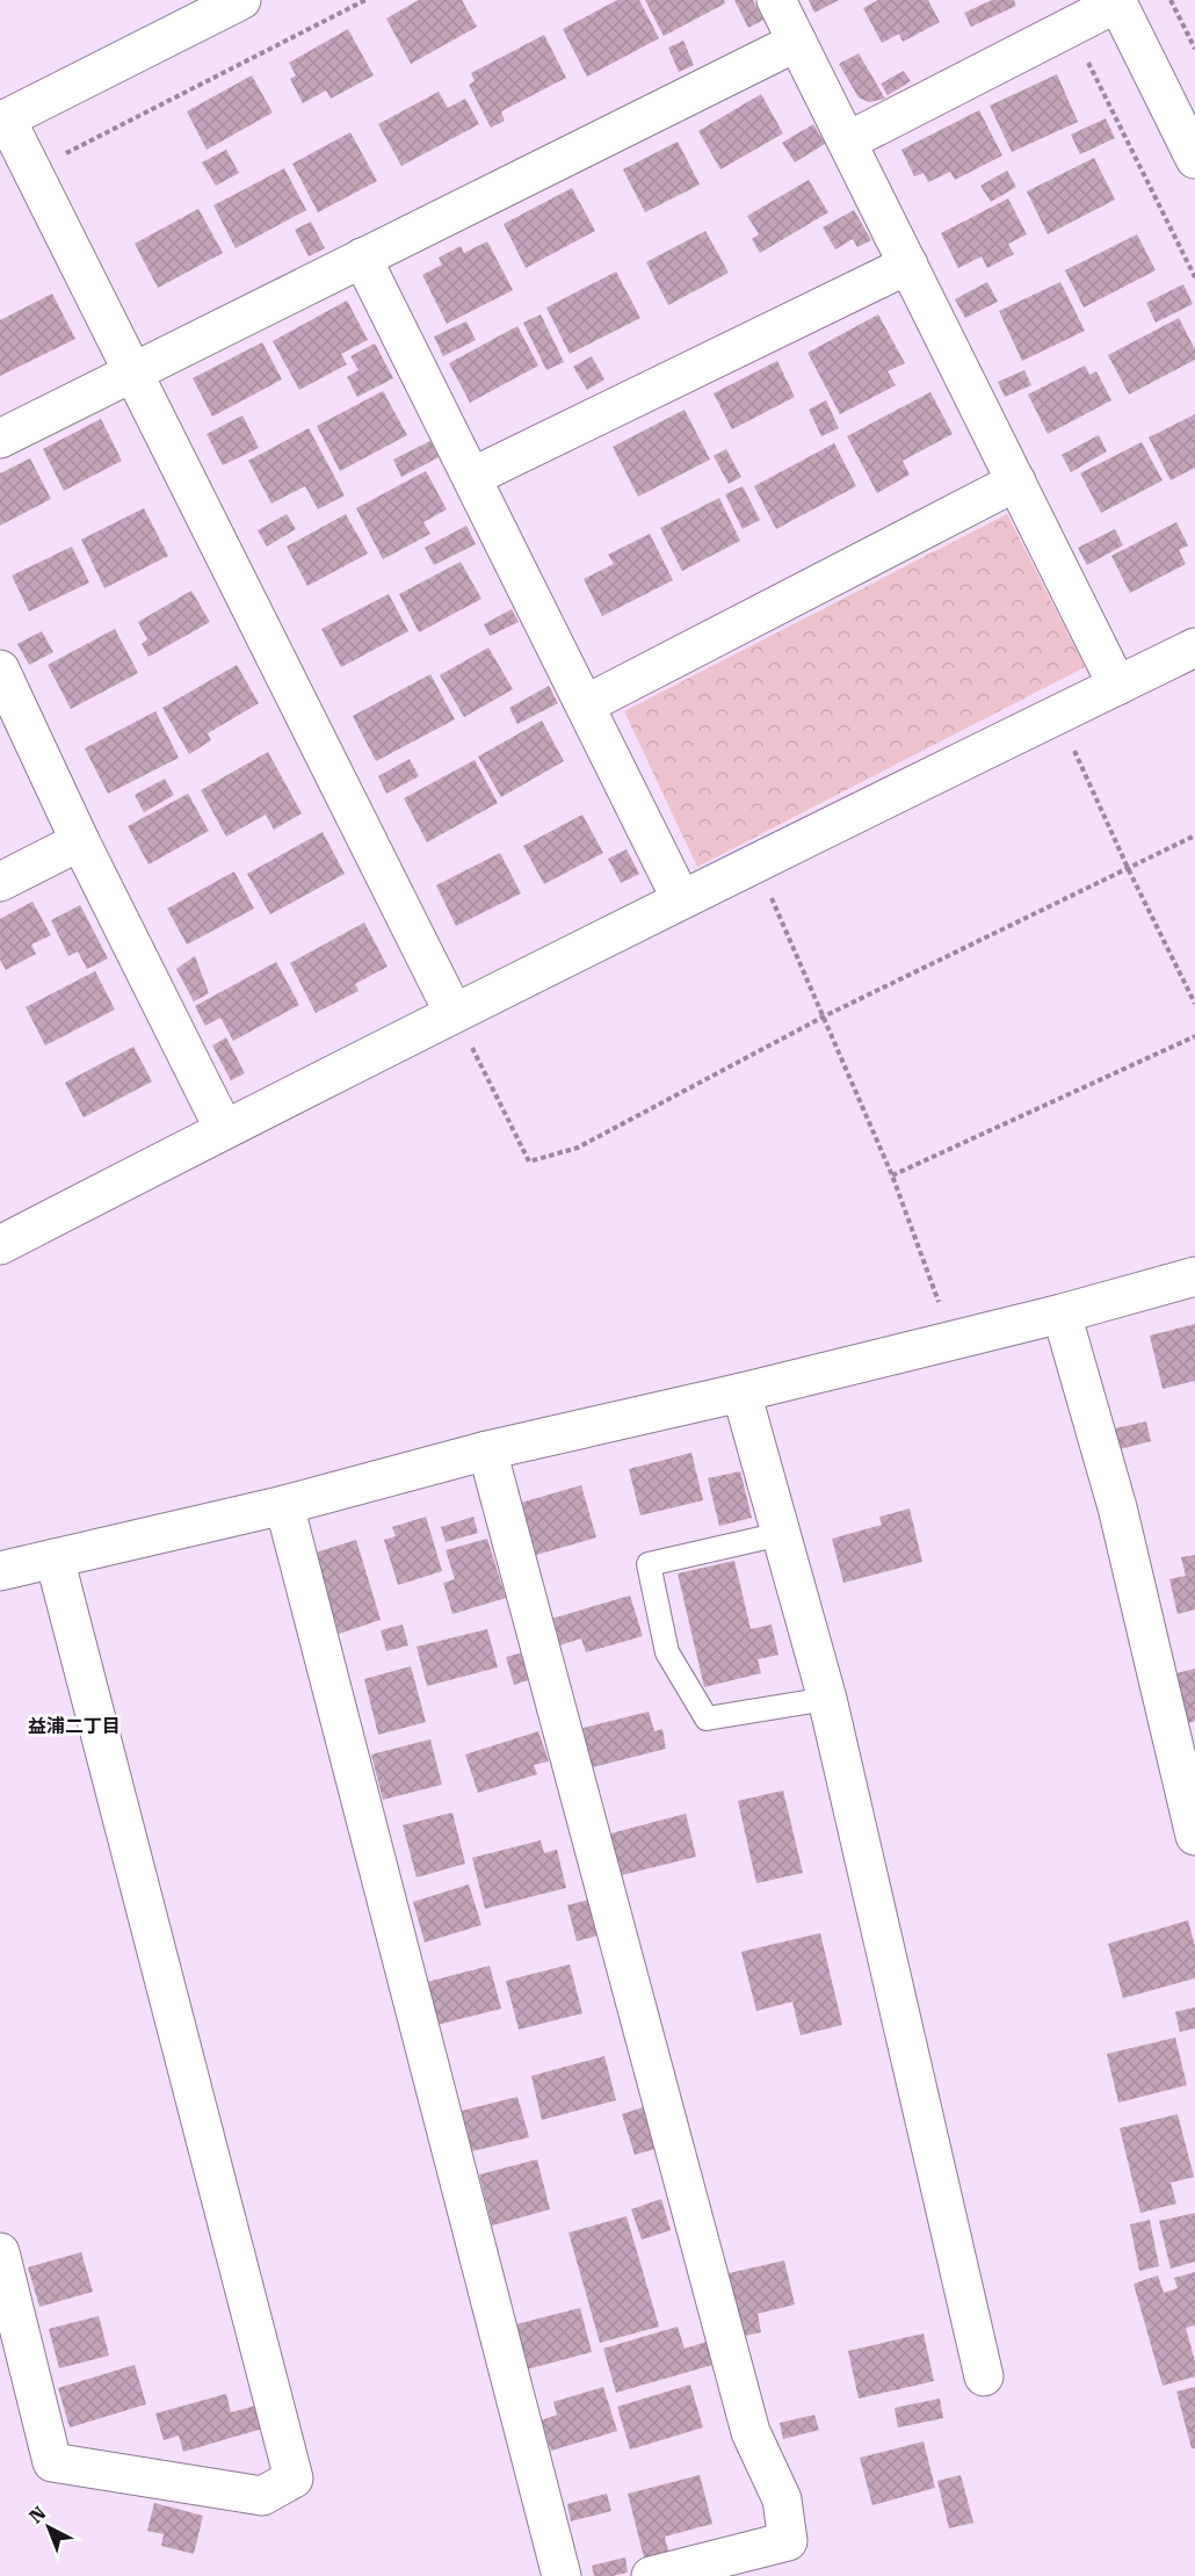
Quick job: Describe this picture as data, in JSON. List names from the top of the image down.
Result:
{
  "districts": ["益浦二丁目"],
  "north": "top left"
}
